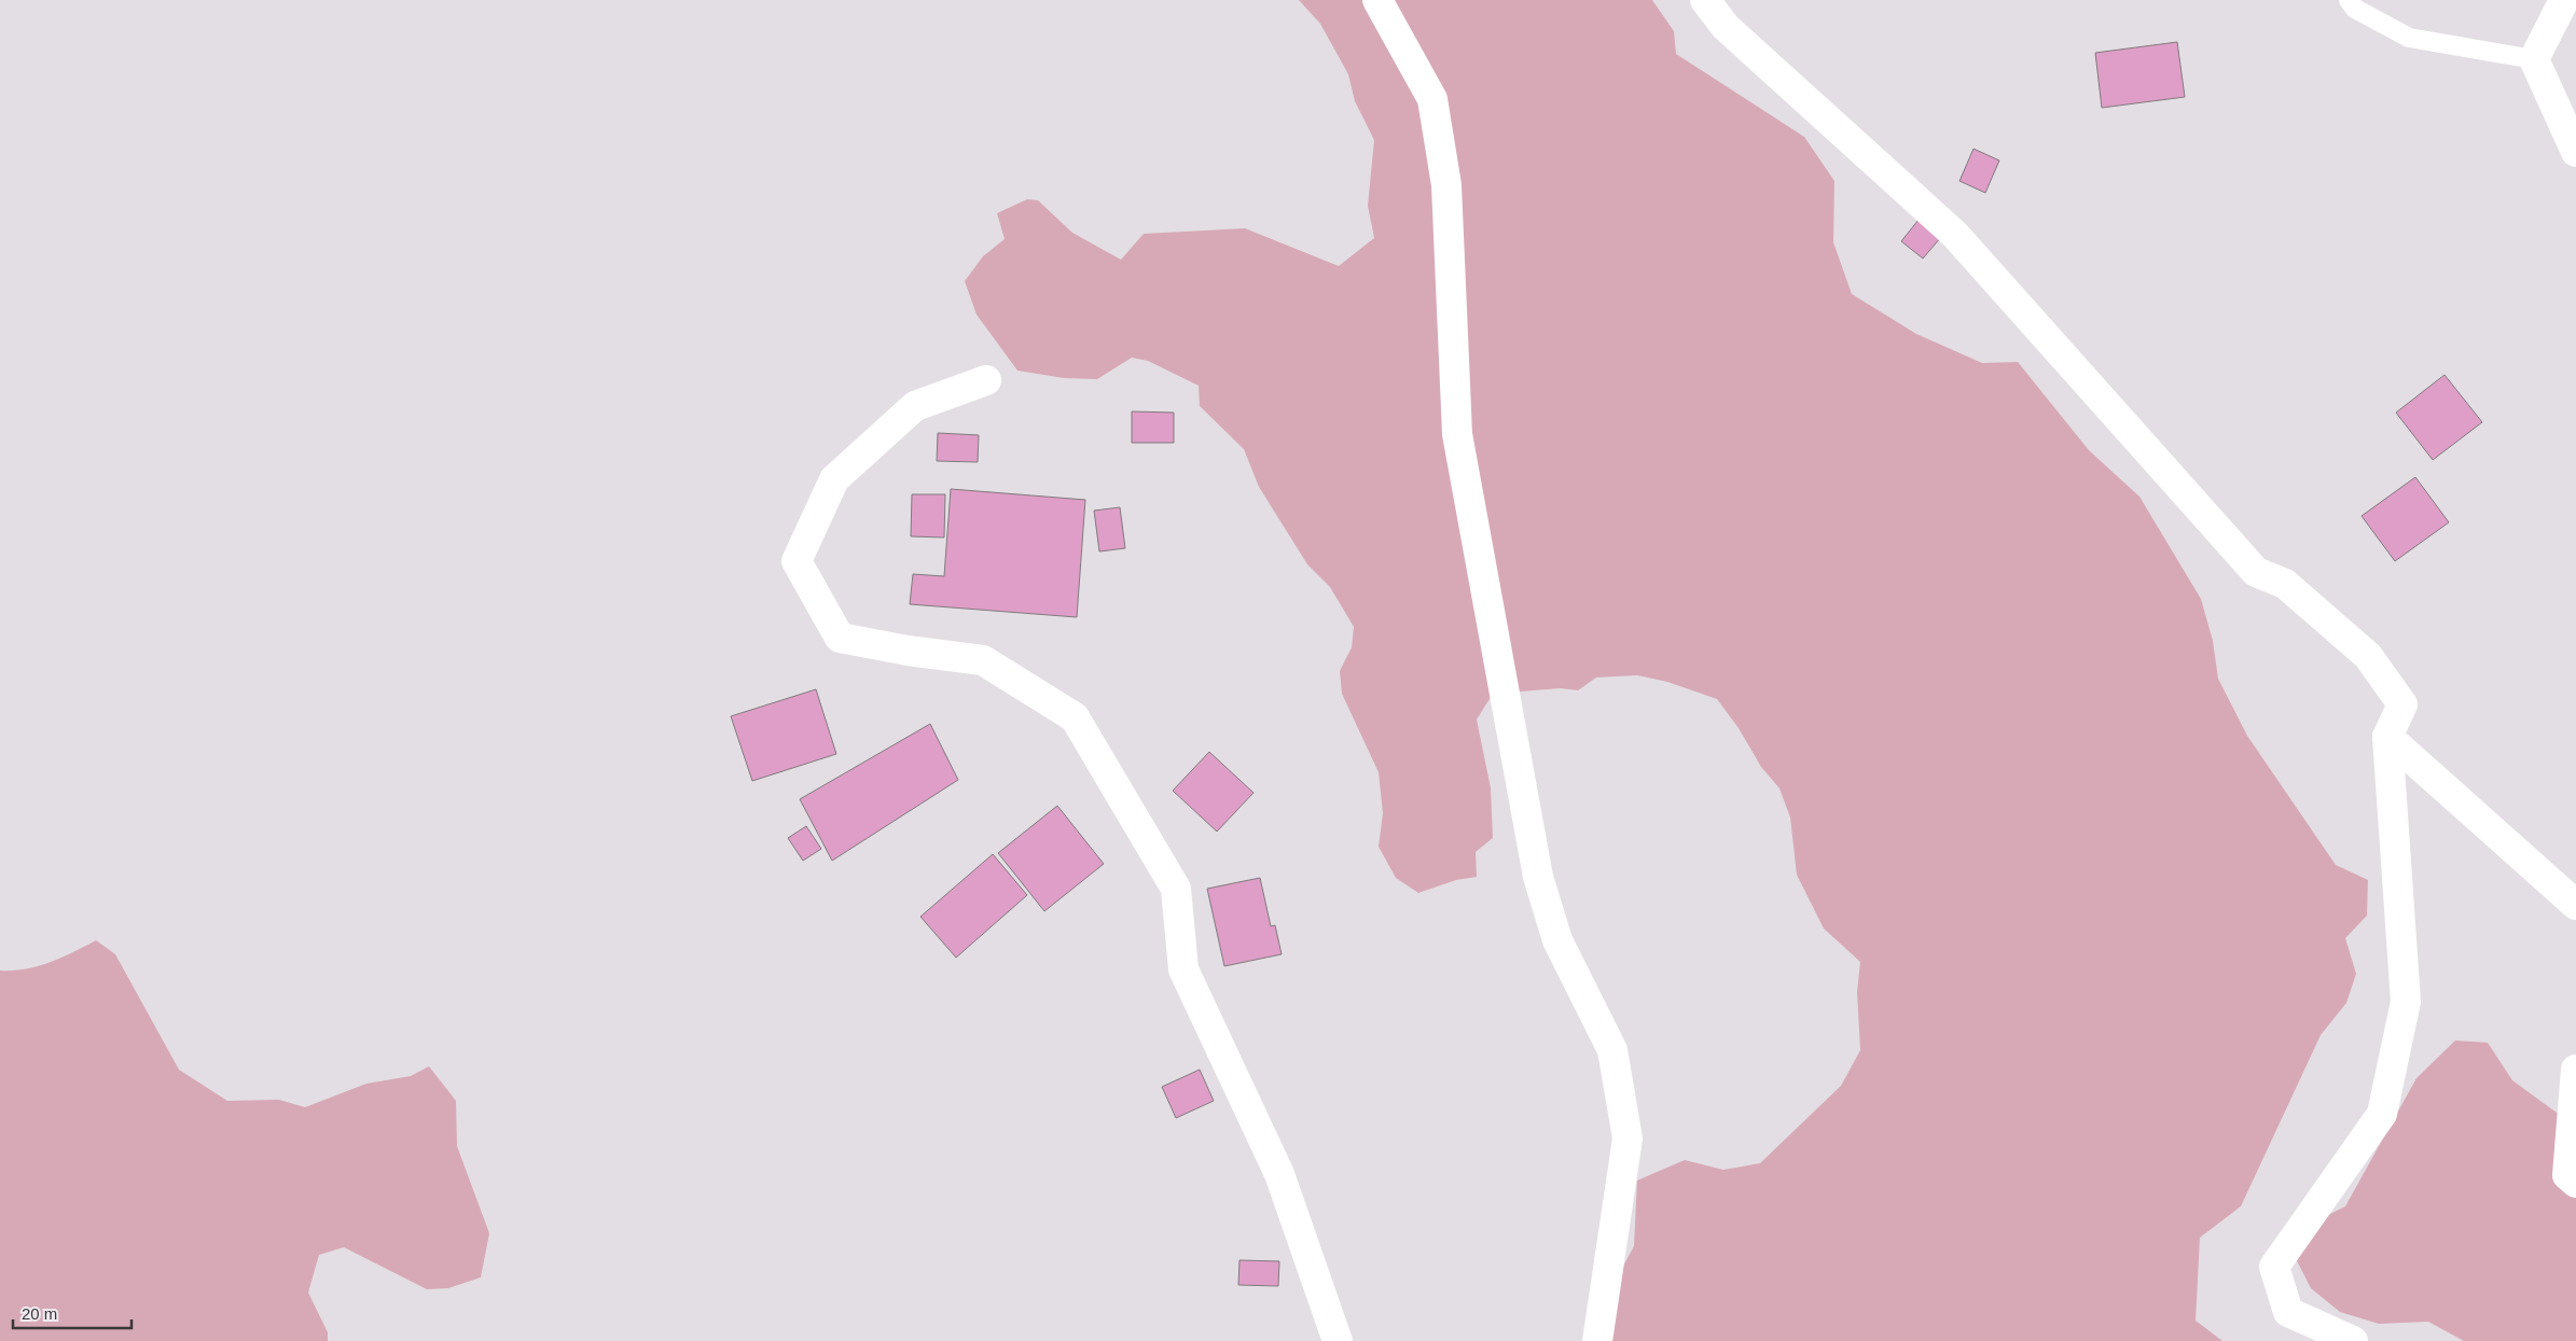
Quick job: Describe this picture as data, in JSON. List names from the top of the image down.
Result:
{
  "scale_bar": "20 m"
}
